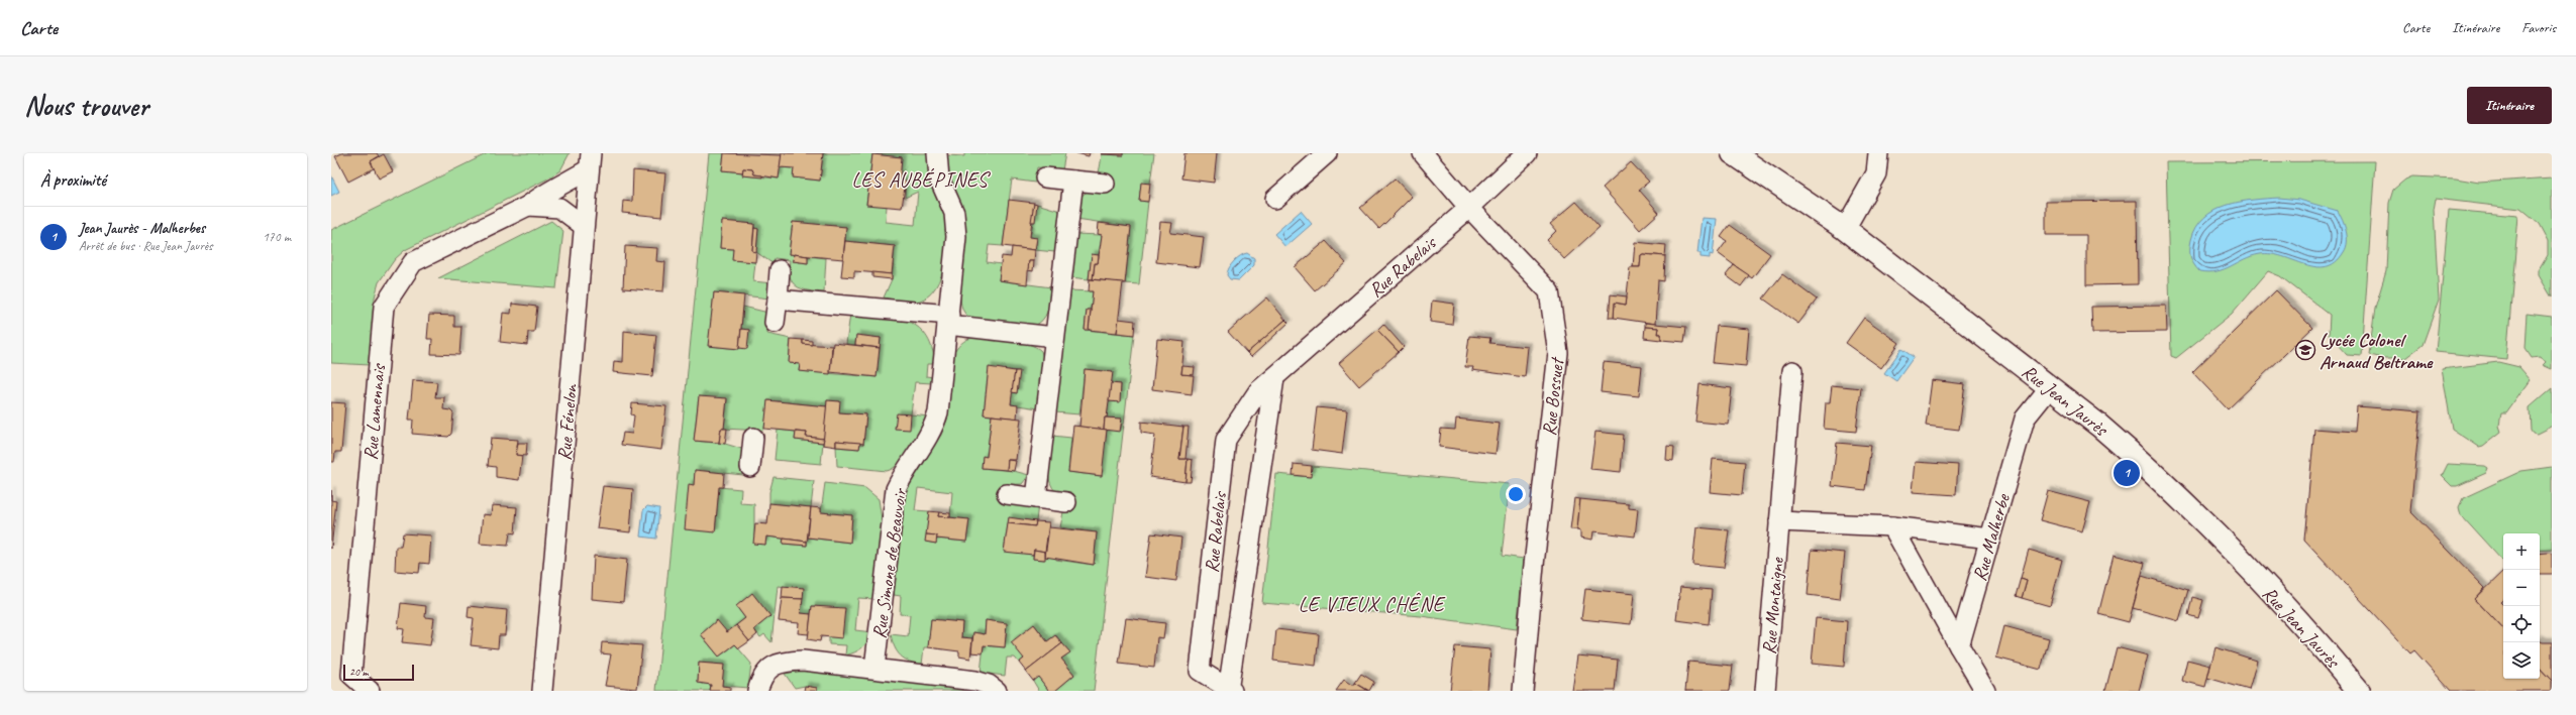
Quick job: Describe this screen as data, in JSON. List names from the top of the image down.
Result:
{
  "streets": {
    "main road": ["Rue Jean Jaurès"],
    "street": [
      "Rue Rabelais",
      "Rue Bossuet",
      "Rue Lamennais",
      "Rue Fénelon",
      "Rue Malherbe",
      "Rue Simone de Beauvoir",
      "Rue Montaigne"
    ]
  },
  "crossings": [
    ["Rue Rabelais", "Rue Bossuet"],
    ["Rue Jean Jaurès", "Rue Malherbe"]
  ],
  "districts": ["LES AUBÉPINES", "LE VIEUX CHÊNE"],
  "places": {
    "school or university": ["Lycée Colonel Arnaud Beltrame"]
  },
  "scale_bar": "20 m",
  "page": {
    "header": "Carte",
    "nav": ["Carte", "Itinéraire", "Favoris"],
    "buttons": "Itinéraire",
    "title": "Nous trouver",
    "heading": "À proximité",
    "list": [
      {
        "mark": "1",
        "name": "Jean Jaurès - Malherbes",
        "note": "Arrêt de bus · Rue Jean Jaurès",
        "value": "170 m"
      }
    ],
    "pins": "1",
    "map_buttons": ["+", "−"],
    "scale": "20 m"
  }
}
